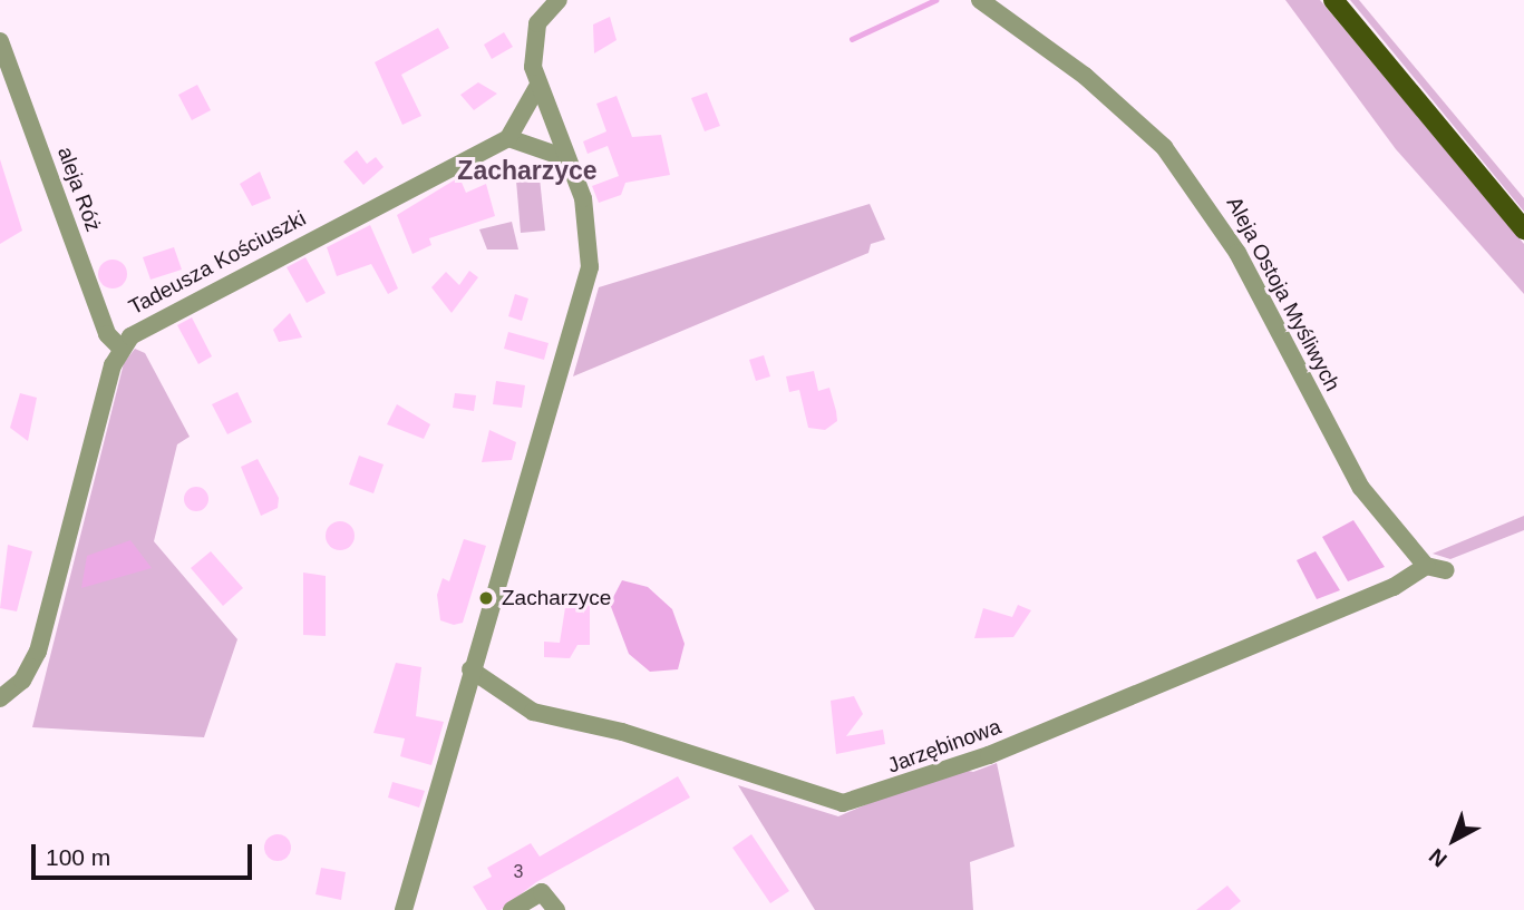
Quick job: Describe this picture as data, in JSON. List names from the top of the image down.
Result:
{
  "streets": {
    "street": [
      "aleja Róż",
      "Tadeusza Kościuszki",
      "Aleja Ostoja Myśliwych",
      "Jarzębinowa"
    ]
  },
  "crossings": [
    ["aleja Róż", "Tadeusza Kościuszki"],
    ["Aleja Ostoja Myśliwych", "Jarzębinowa"]
  ],
  "districts": ["Zacharzyce"],
  "places": ["Zacharzyce"],
  "house_numbers": ["3"],
  "scale_bar": "100 m",
  "north": "bottom left"
}
